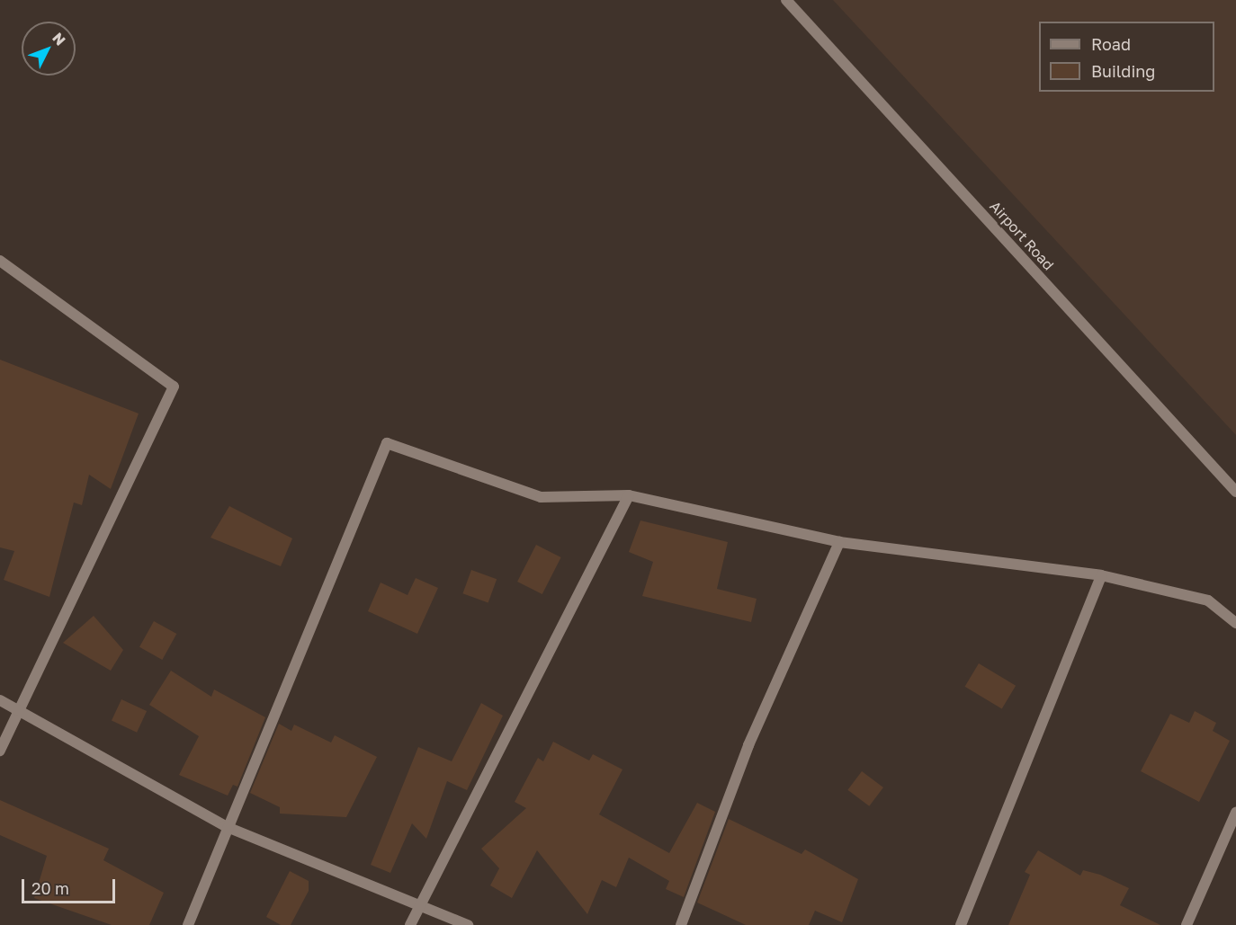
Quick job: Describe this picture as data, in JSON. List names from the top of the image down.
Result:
{
  "streets": {
    "street": ["Airport Road"]
  },
  "legend": ["Road", "Building"],
  "scale_bar": "20 m",
  "north": "top right"
}
